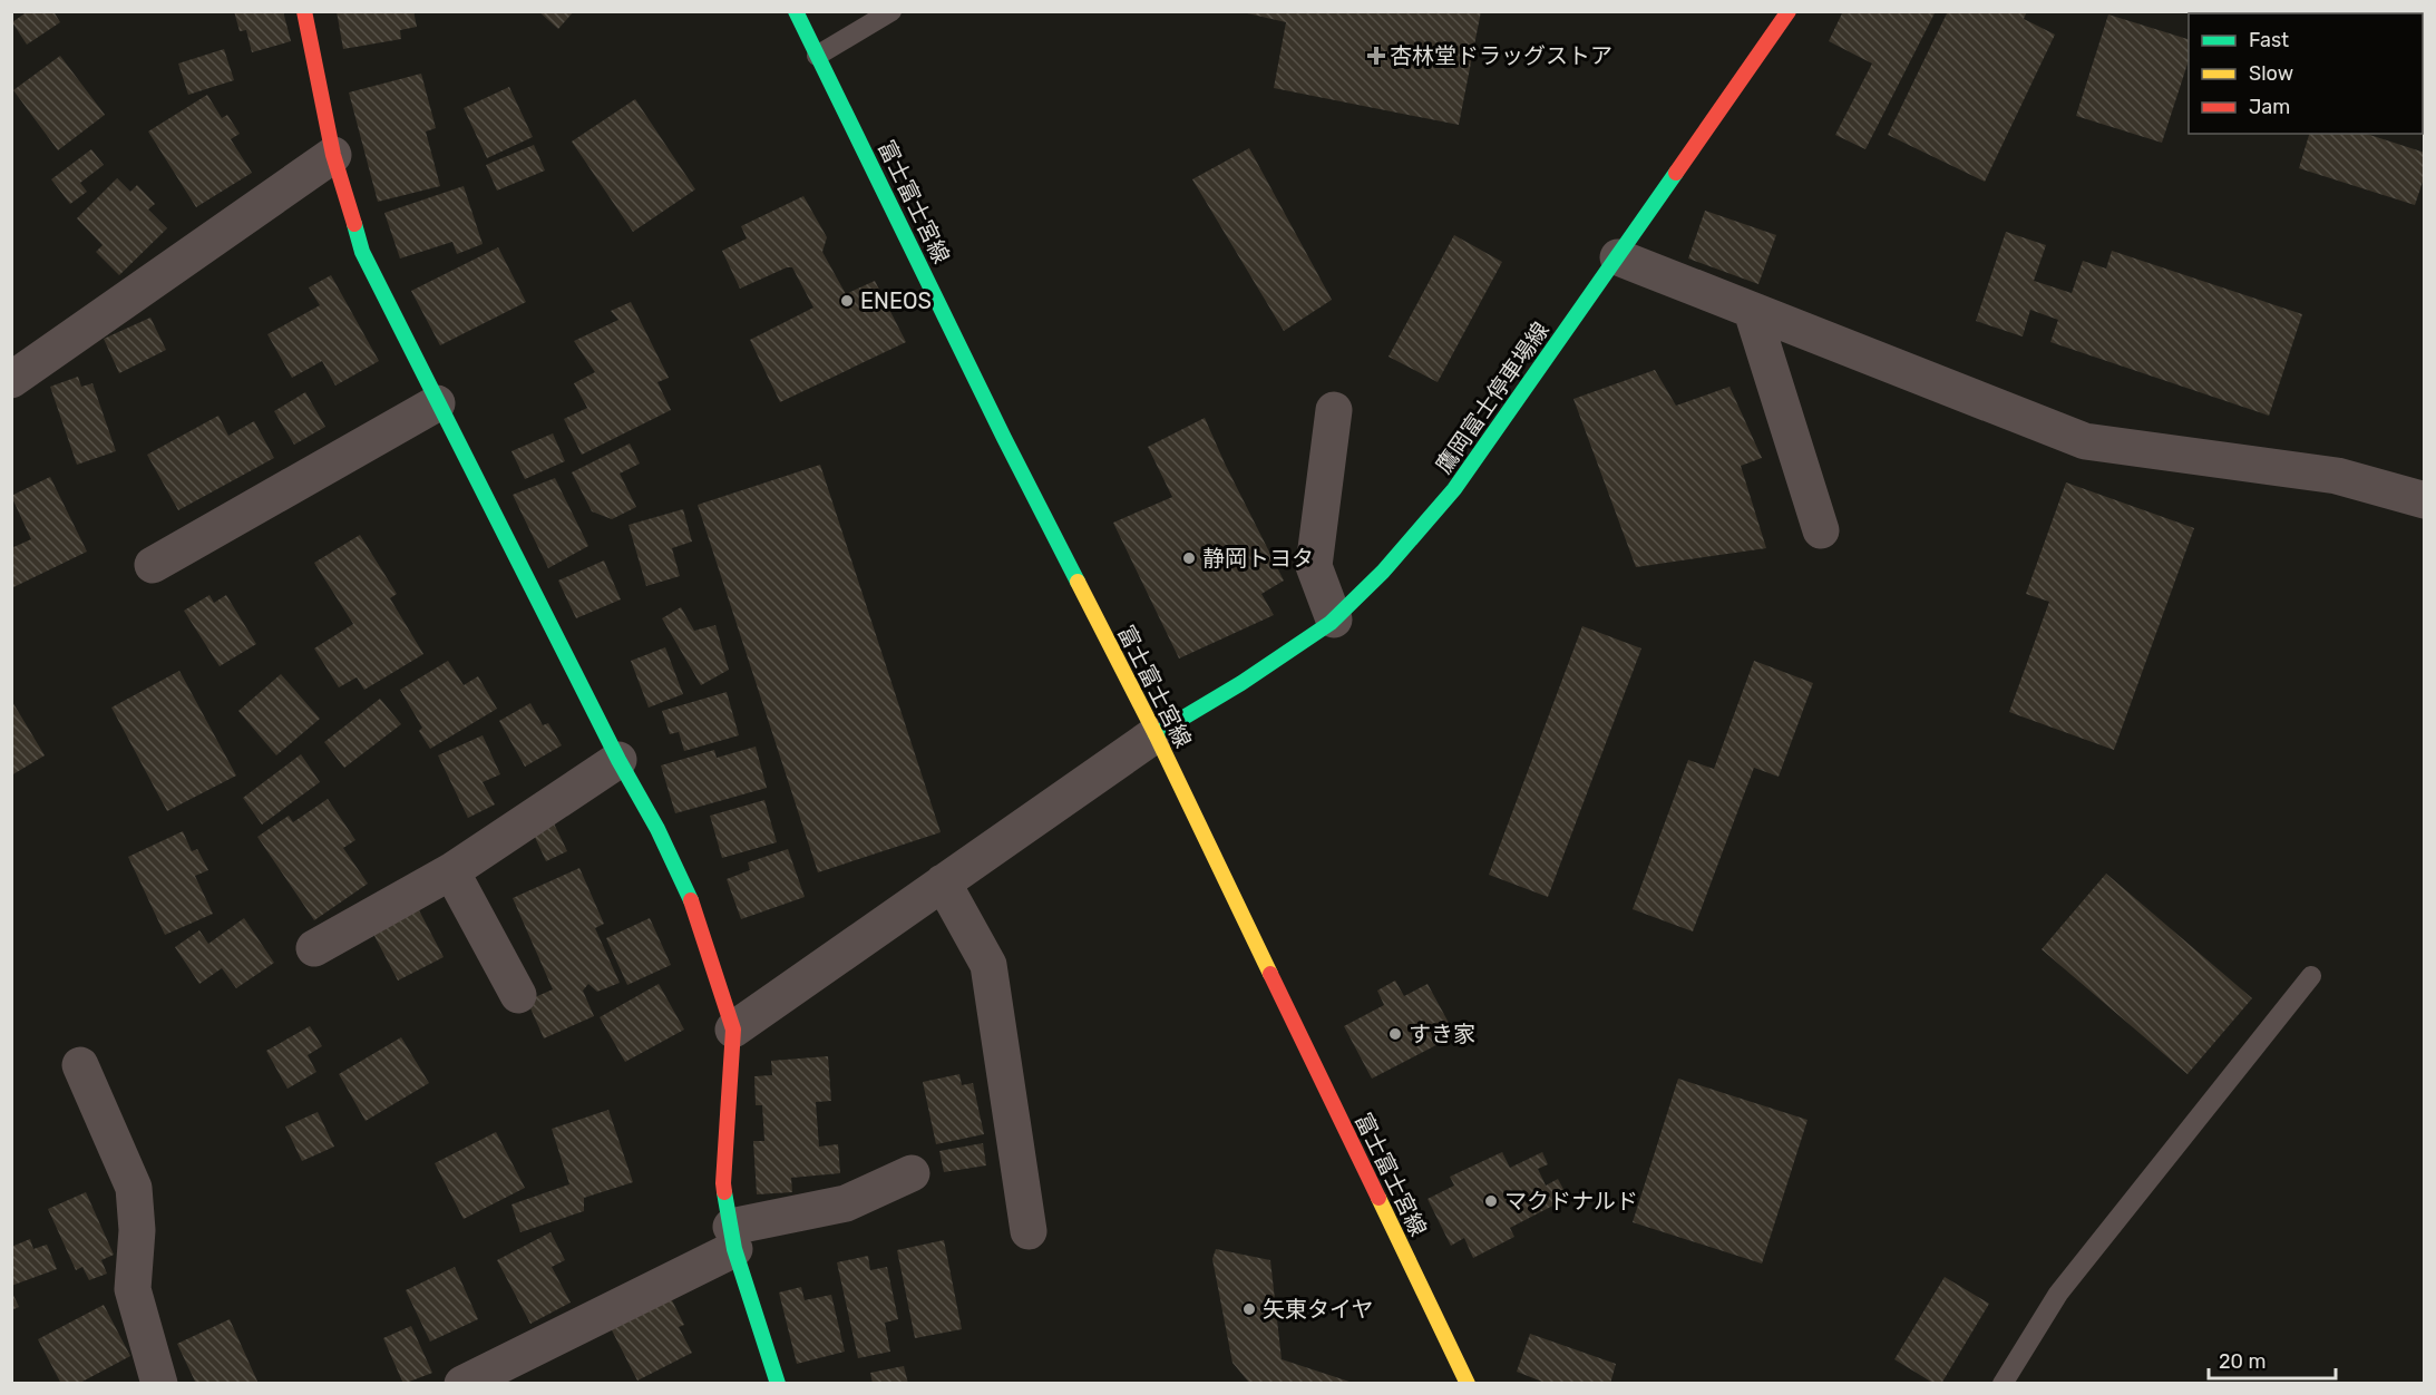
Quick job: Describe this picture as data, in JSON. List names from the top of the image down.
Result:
{
  "streets": {
    "main road": ["富士富士宮線", "鷹岡富士停車場線"]
  },
  "crossings": [
    ["富士富士宮線", "鷹岡富士停車場線"]
  ],
  "places": {
    "health": ["杏林堂ドラッグストア"],
    "other": [
      "ENEOS",
      "静岡トヨタ",
      "すき家",
      "マクドナルド",
      "矢東タイヤ"
    ]
  },
  "legend": ["Fast", "Slow", "Jam"],
  "scale_bar": "20 m"
}
